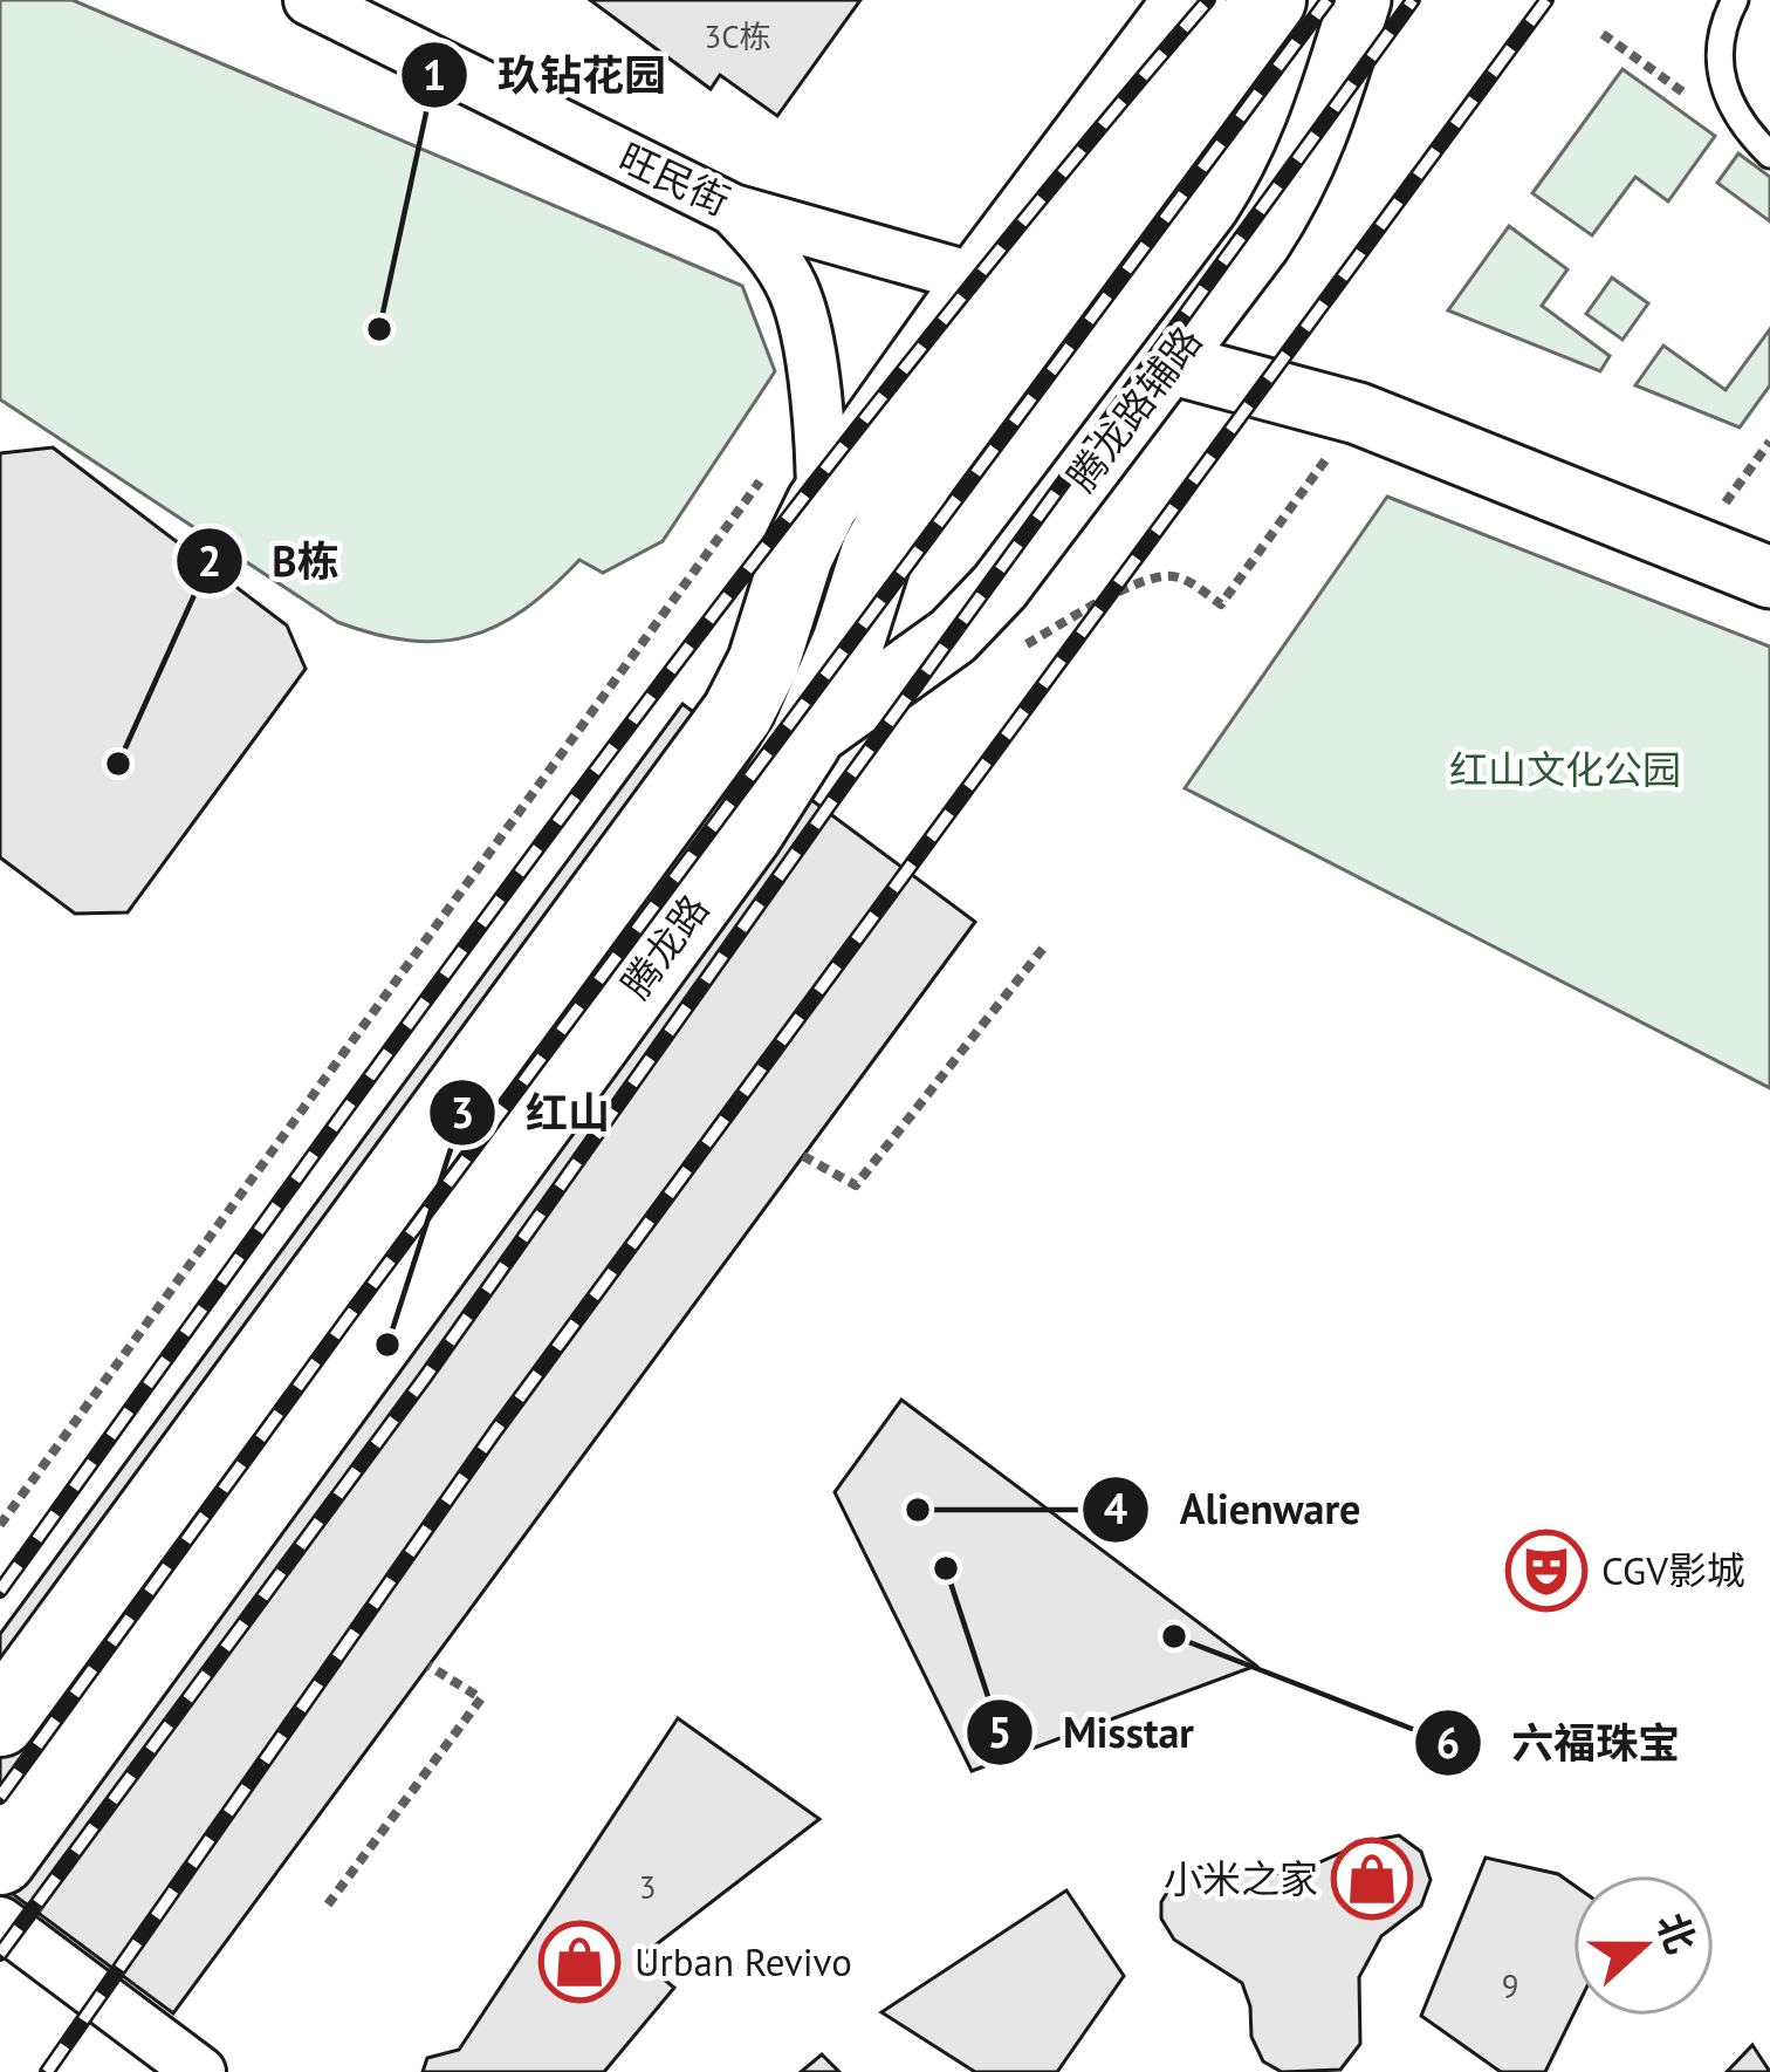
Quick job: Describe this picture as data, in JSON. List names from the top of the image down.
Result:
{
  "streets": {
    "main road": ["腾龙路"],
    "street": ["旺民街", "腾龙路辅路"]
  },
  "crossings": [
    ["旺民街", "腾龙路"],
    ["腾龙路辅路", "腾龙路"]
  ],
  "parks": ["红山文化公园"],
  "places": {
    "other": [
      "玖钻花园",
      "B栋",
      "红山",
      "Alienware",
      "Misstar",
      "六福珠宝"
    ],
    "theatre": ["CGV影城"],
    "shop": ["小米之家", "Urban Revivo"]
  },
  "house_numbers": ["3C栋", "3", "9"],
  "north": "right"
}
